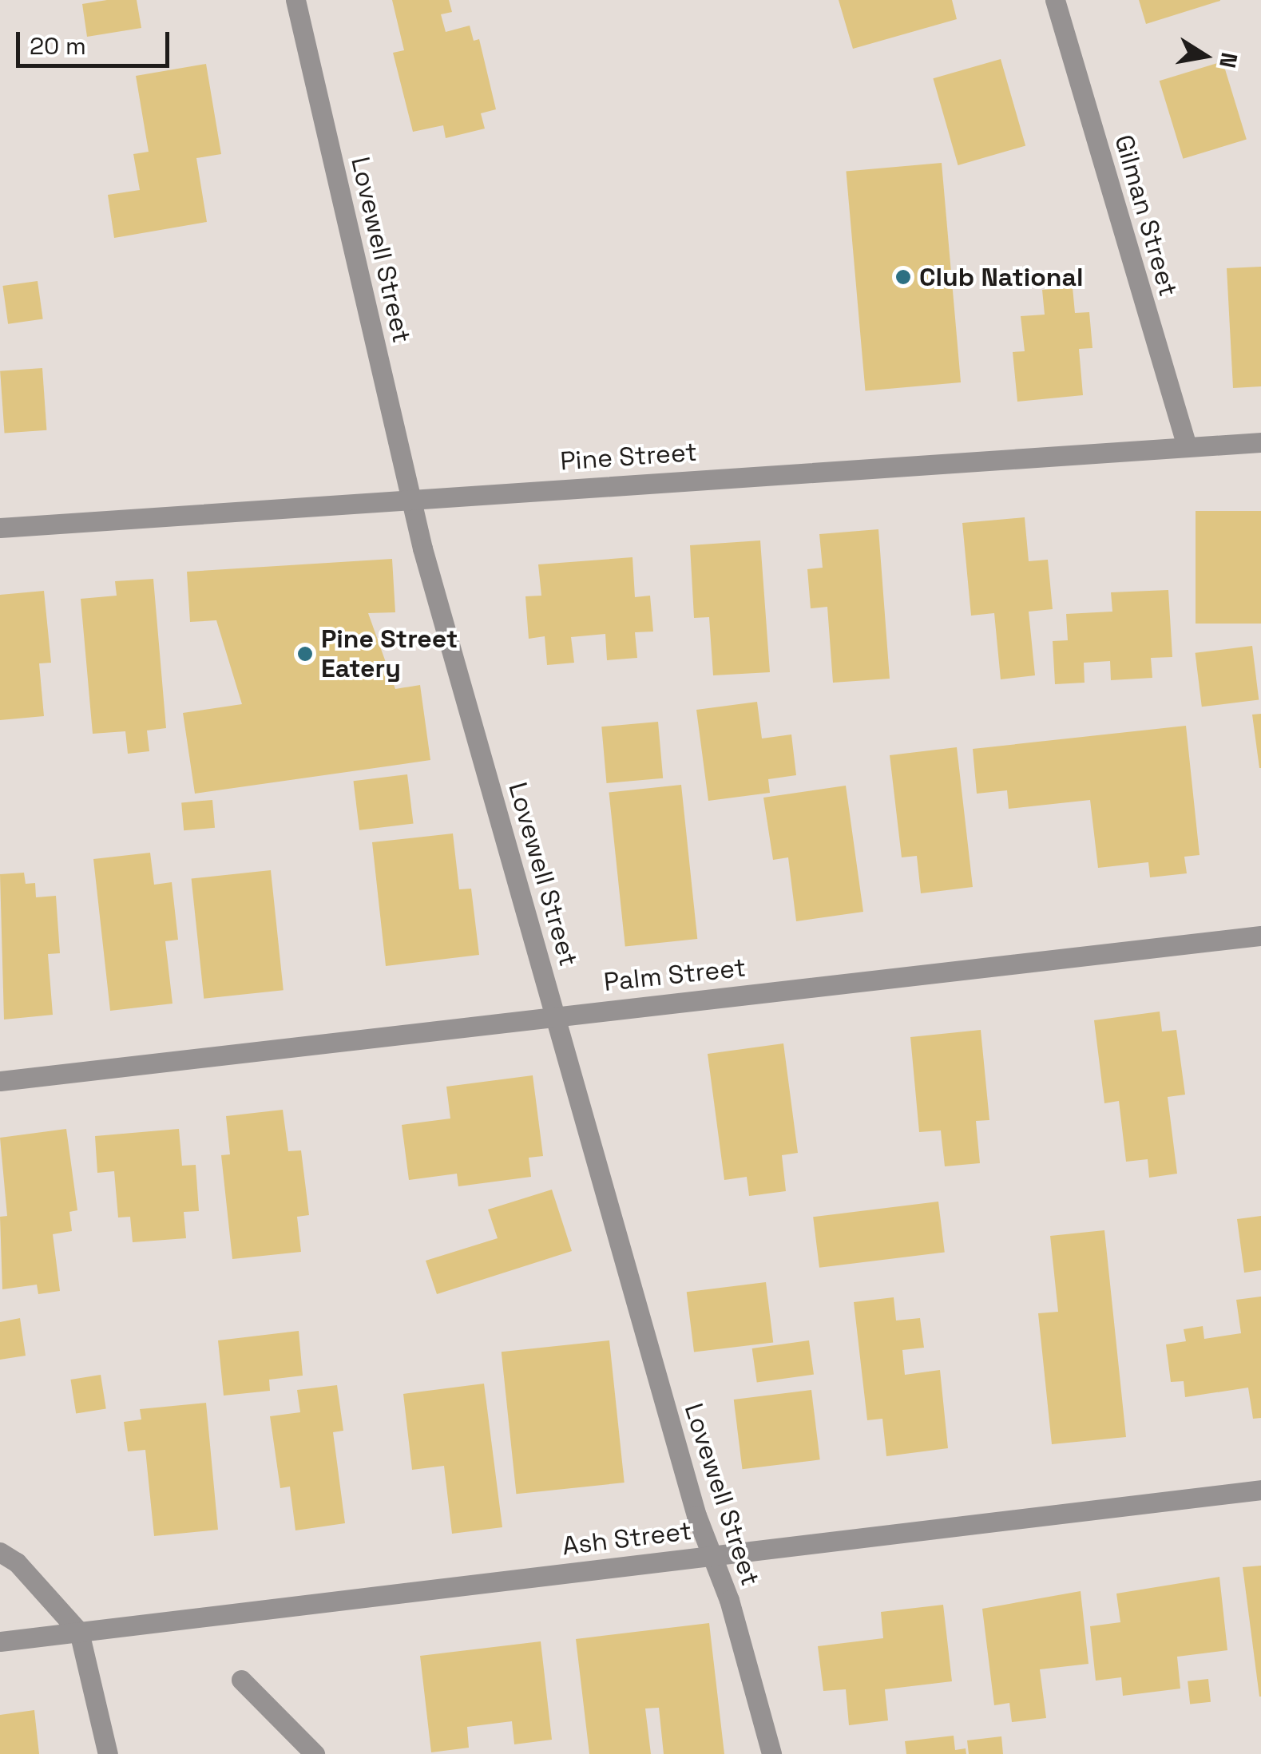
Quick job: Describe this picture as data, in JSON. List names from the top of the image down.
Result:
{
  "streets": {
    "street": [
      "Gilman Street",
      "Lovewell Street",
      "Pine Street",
      "Palm Street",
      "Ash Street"
    ]
  },
  "crossings": [
    ["Gilman Street", "Pine Street"],
    ["Lovewell Street", "Pine Street"],
    ["Lovewell Street", "Palm Street"],
    ["Lovewell Street", "Ash Street"]
  ],
  "places": ["Club National", "Pine Street Eatery"],
  "scale_bar": "20 m",
  "north": "right"
}
